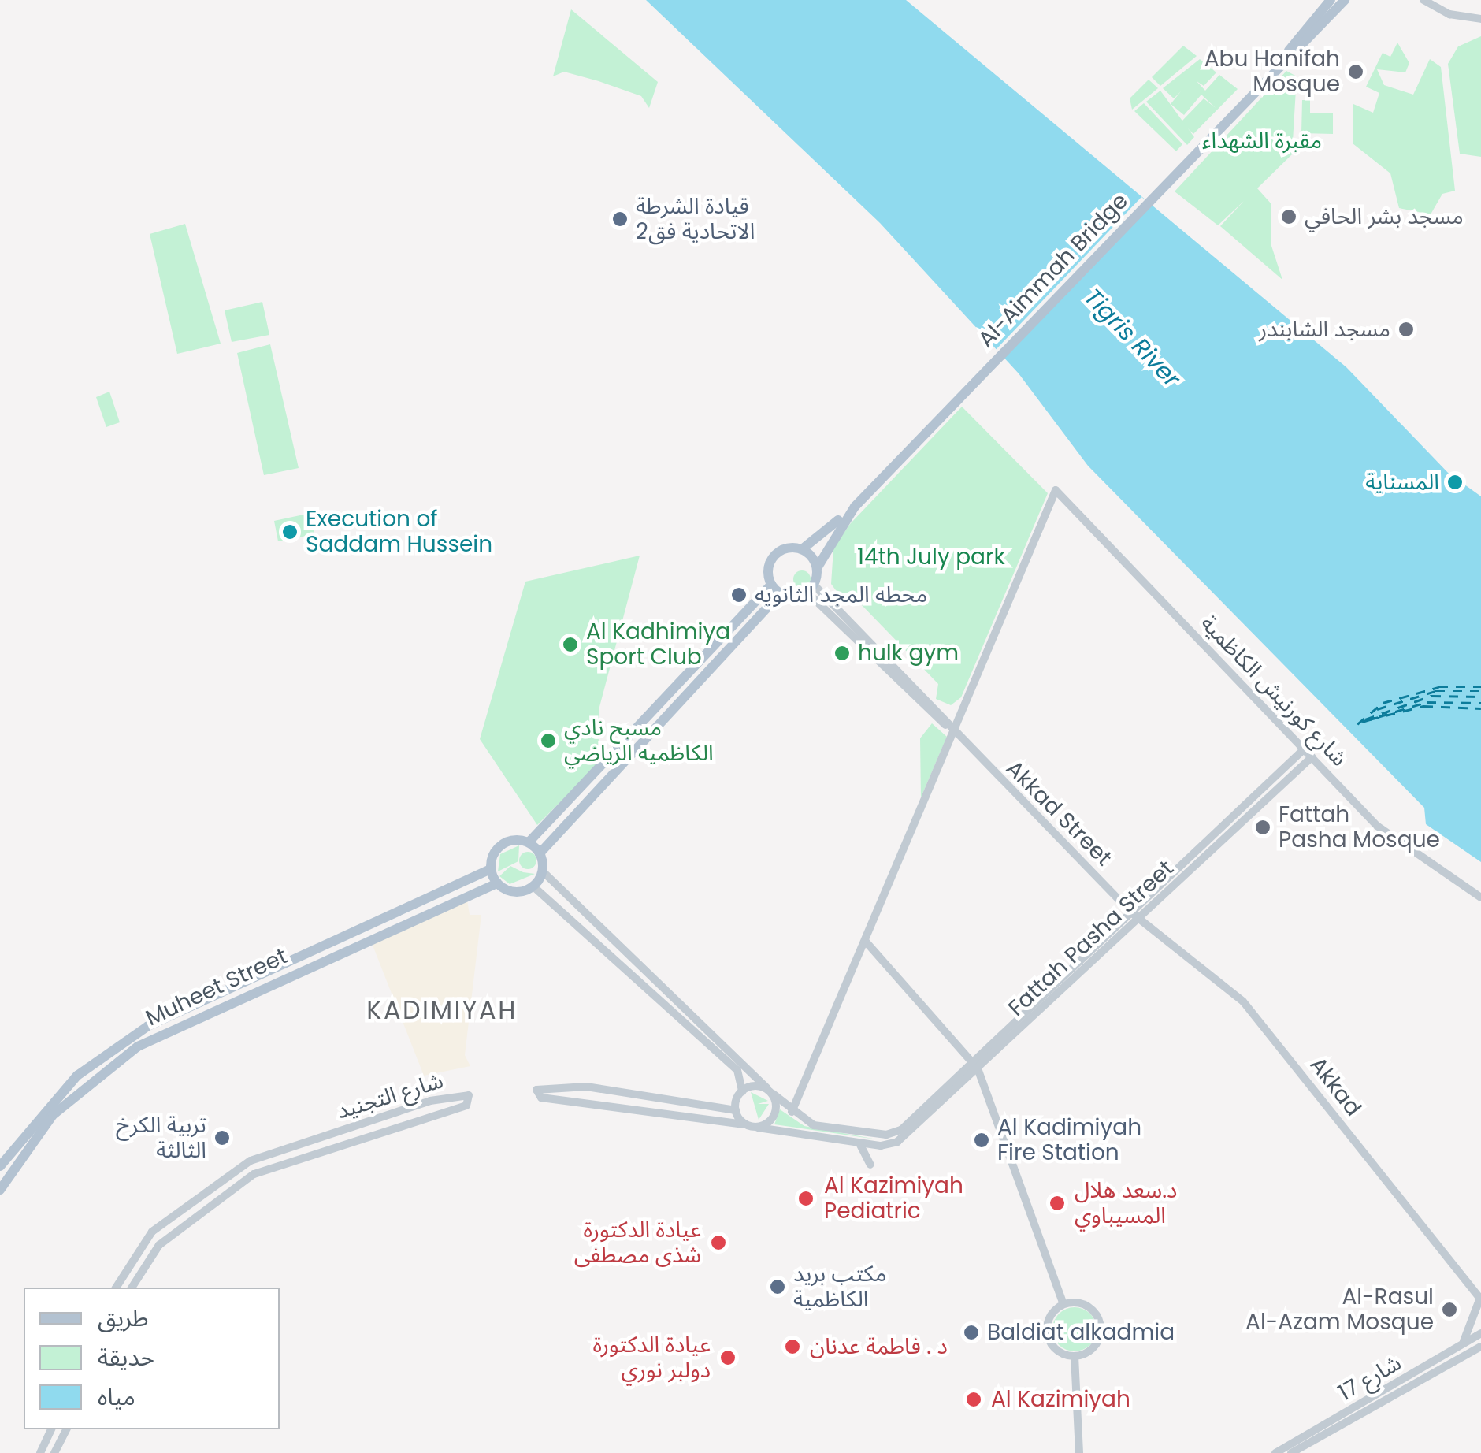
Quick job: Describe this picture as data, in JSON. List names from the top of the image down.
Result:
{
  "streets": {
    "main road": ["Al-Aimmah Bridge", "Muheet Street"],
    "street": [
      "شارع كورنيش الكاظمية",
      "Akkad Street",
      "Fattah Pasha Street",
      "Akkad",
      "شارع التجنيد",
      "شارع 17"
    ]
  },
  "crossings": [
    ["Al-Aimmah Bridge", "Akkad Street"],
    ["شارع كورنيش الكاظمية", "Fattah Pasha Street"],
    ["Akkad Street", "Fattah Pasha Street"],
    ["Akkad Street", "Akkad"],
    ["Fattah Pasha Street", "Akkad"]
  ],
  "districts": ["KADIMIYAH"],
  "water": ["Tigris River"],
  "parks": ["مقبرة الشهداء", "14th July park"],
  "places": [
    "Abu Hanifah Mosque",
    "مسجد بشر الحافي",
    "قيادة الشرطة الاتحادية فق2",
    "مسجد الشابندر",
    "المسناية",
    "Execution of Saddam Hussein",
    "محطه المجد الثانويه",
    "Al Kadhimiya Sport Club",
    "hulk gym",
    "مسبح نادي الكاظميه الرياضي",
    "Fattah Pasha Mosque",
    "تربية الكرخ الثالثة",
    "Al Kadimiyah Fire Station",
    "Al Kazimiyah Pediatric",
    "د.سعد هلال المسيباوي",
    "عيادة الدكتورة شذى مصطفى",
    "مكتب بريد الكاظمية",
    "Al-Rasul Al-Azam Mosque",
    "Baldiat alkadmia",
    "د . فاطمة عدنان",
    "عيادة الدكتورة دولبر نوري",
    "Al Kazimiyah"
  ],
  "legend": ["طريق", "حديقة", "مياه"]
}
